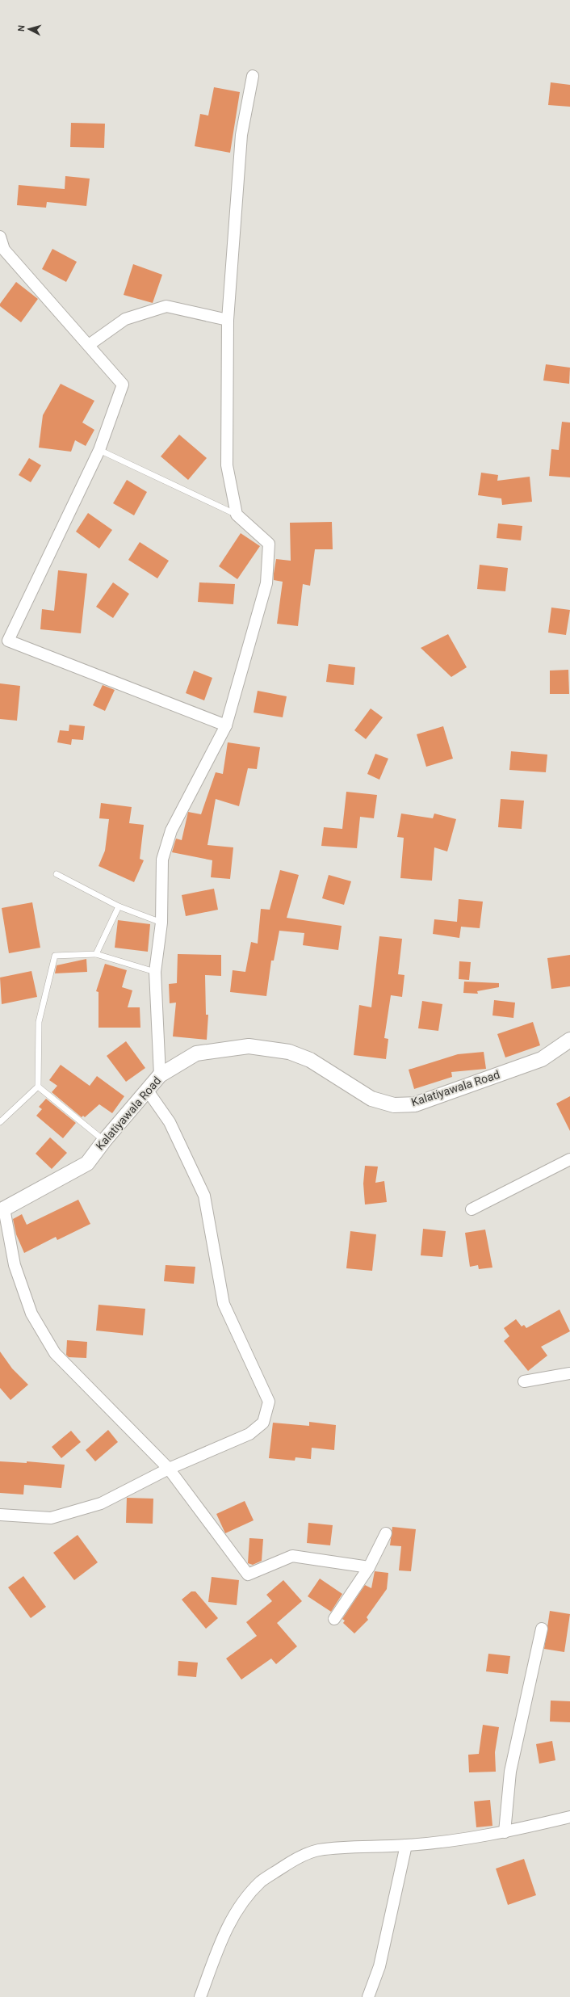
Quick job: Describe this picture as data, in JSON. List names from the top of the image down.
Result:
{
  "streets": {
    "street": ["Kalatiyawala Road"]
  },
  "north": "left"
}
